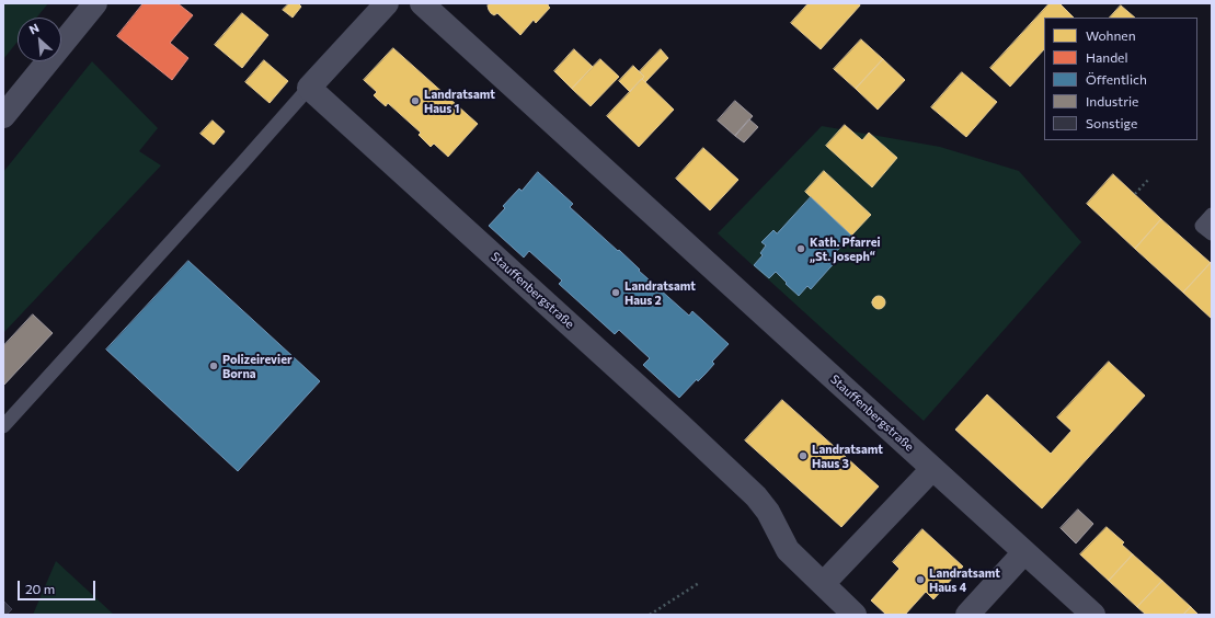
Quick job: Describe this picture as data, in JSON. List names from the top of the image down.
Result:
{
  "streets": {
    "street": ["Stauffenbergstraße"]
  },
  "places": [
    "Landratsamt Haus 1",
    "Kath. Pfarrei „St. Joseph“",
    "Landratsamt Haus 2",
    "Polizeirevier Borna",
    "Landratsamt Haus 3",
    "Landratsamt Haus 4"
  ],
  "legend": [
    "Wohnen",
    "Handel",
    "Öffentlich",
    "Industrie",
    "Sonstige"
  ],
  "scale_bar": "20 m",
  "north": "top left"
}
